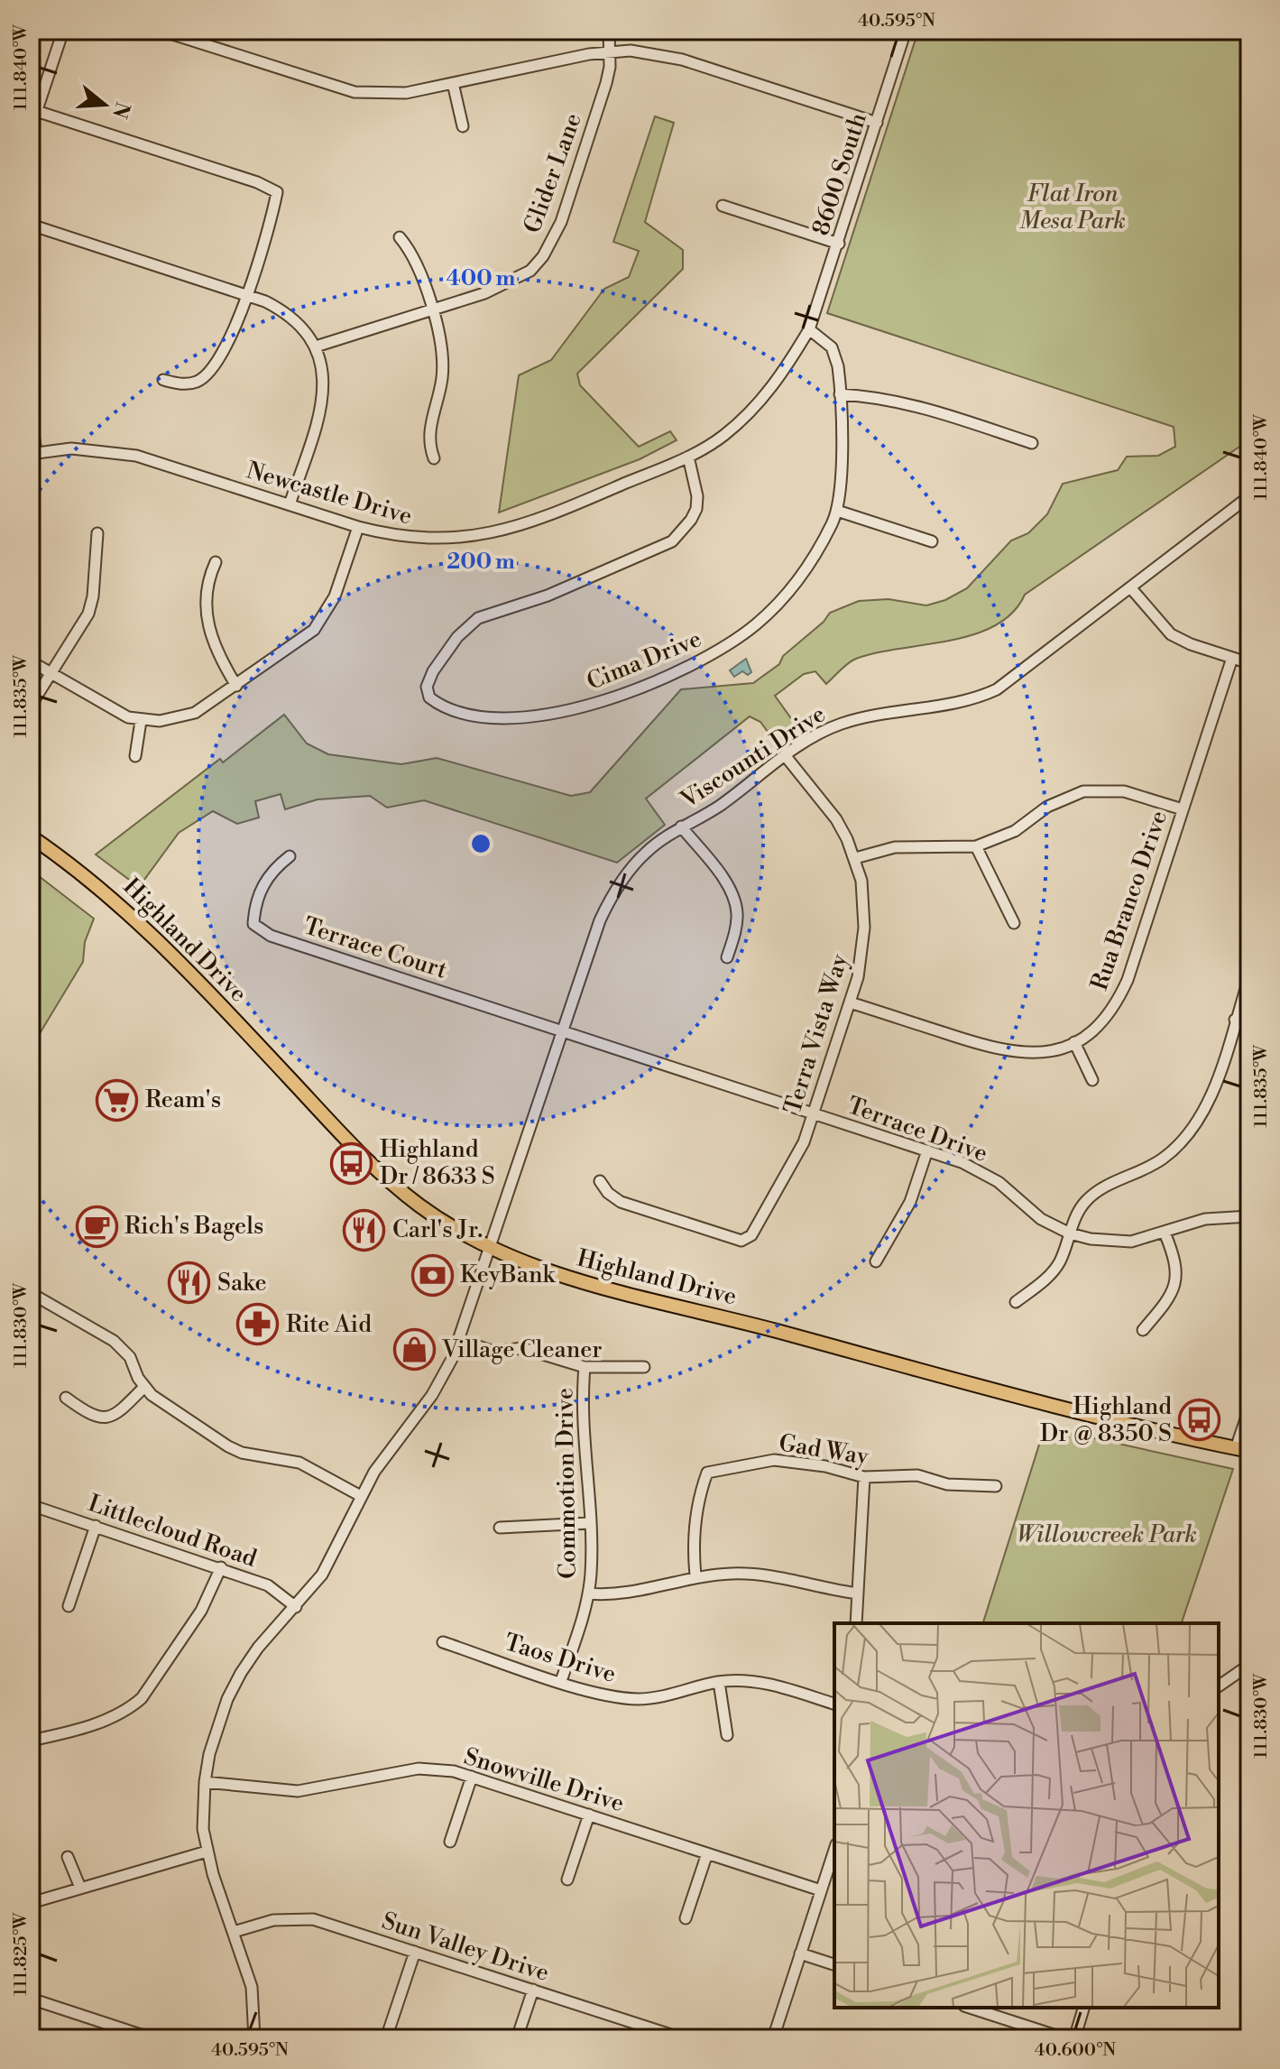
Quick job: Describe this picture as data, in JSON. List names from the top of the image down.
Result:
{
  "streets": {
    "main road": ["Highland Drive"],
    "street": [
      "Glider Lane",
      "8600 South",
      "Newcastle Drive",
      "Cima Drive",
      "Viscounti Drive",
      "Rua Branco Drive",
      "Terrace Court",
      "Terra Vista Way",
      "Terrace Drive",
      "Gad Way",
      "Commotion Drive",
      "Littlecloud Road",
      "Taos Drive",
      "Snowville Drive",
      "Sun Valley Drive"
    ]
  },
  "crossings": [
    ["8600 South", "Newcastle Drive"],
    ["8600 South", "Cima Drive"],
    ["Newcastle Drive", "Cima Drive"],
    ["Viscounti Drive", "Highland Drive"],
    ["Viscounti Drive", "Terrace Court"],
    ["Viscounti Drive", "Terra Vista Way"],
    ["Viscounti Drive", "Terrace Drive"],
    ["Viscounti Drive", "Littlecloud Road"],
    ["Viscounti Drive", "Snowville Drive"],
    ["Viscounti Drive", "Sun Valley Drive"],
    ["Rua Branco Drive", "Terra Vista Way"],
    ["Terrace Court", "Terrace Drive"],
    ["Terra Vista Way", "Terrace Drive"],
    ["Commotion Drive", "Taos Drive"]
  ],
  "parks": ["Flat Iron Mesa Park", "Willowcreek Park"],
  "places": {
    "supermarket": ["Ream's"],
    "bus stop": ["Highland Dr / 8633 S", "Highland Dr @ 8350 S"],
    "cafe": ["Rich's Bagels"],
    "restaurant": ["Carl's Jr.", "Sake"],
    "bank": ["KeyBank"],
    "pharmacy": ["Rite Aid"],
    "shop": ["Village Cleaner"]
  },
  "north": "right",
  "coordinates": [
    "40.595°N",
    "111.840°W",
    "111.835°W",
    "111.830°W",
    "111.825°W",
    "40.600°N"
  ],
  "rings": ["400 m", "200 m"]
}
